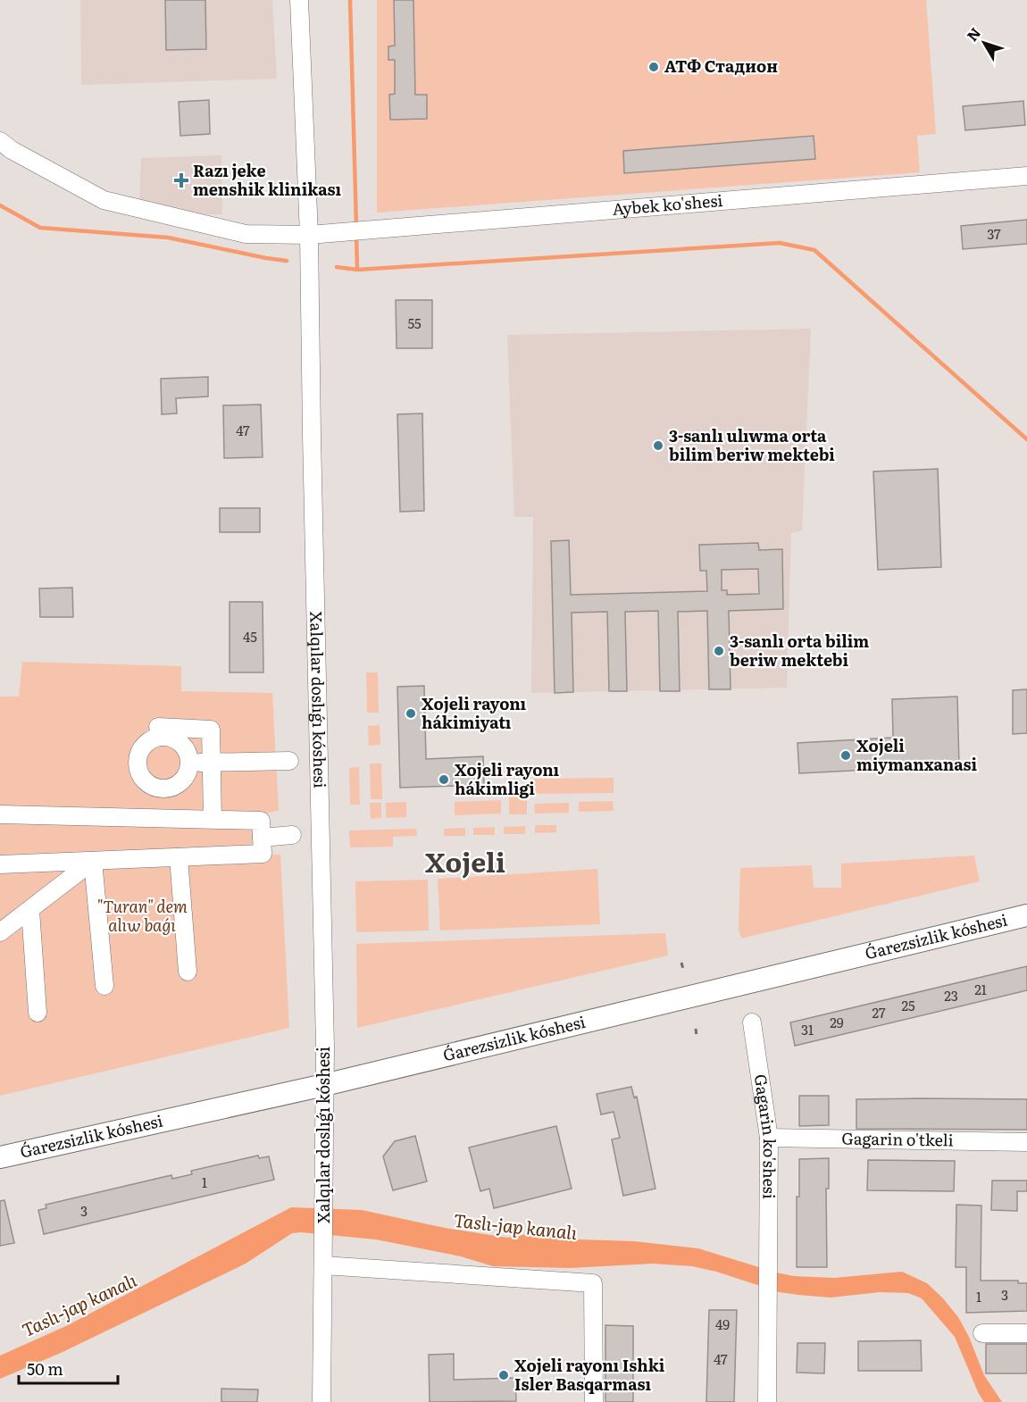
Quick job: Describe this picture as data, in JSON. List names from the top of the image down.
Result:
{
  "streets": {
    "main road": ["Ǵarezsizlik kóshesi"],
    "street": [
      "Aybek ko'shesi",
      "Xalqılar doslıǵı kóshesi",
      "Gagarin ko'shesi",
      "Gagarin o'tkeli"
    ]
  },
  "crossings": [
    ["Aybek ko'shesi", "Xalqılar doslıǵı kóshesi"],
    ["Xalqılar doslıǵı kóshesi", "Ǵarezsizlik kóshesi"],
    ["Gagarin ko'shesi", "Gagarin o'tkeli"]
  ],
  "districts": ["Xojeli"],
  "water": ["Taslı-jap kanalı"],
  "parks": ["\"Turan\" dem alıw baǵı"],
  "places": {
    "other": [
      "АТФ Стадион",
      "3-sanlı ulıwma orta bilim beriw mektebi",
      "3-sanlı orta bilim beriw mektebi",
      "Xojeli rayonı hákimiyatı",
      "Xojeli miymanxanasi",
      "Xojeli rayonı hákimligi",
      "Xojeli rayonı Ishki Isler Basqarması"
    ],
    "health": ["Razı jeke menshik klinikası"]
  },
  "house_numbers": [
    "37",
    "55",
    "47",
    "45",
    "21",
    "23",
    "25",
    "27",
    "29",
    "31",
    "1",
    "3",
    "3",
    "1",
    "49",
    "47"
  ],
  "scale_bar": "50 m",
  "north": "top left"
}
